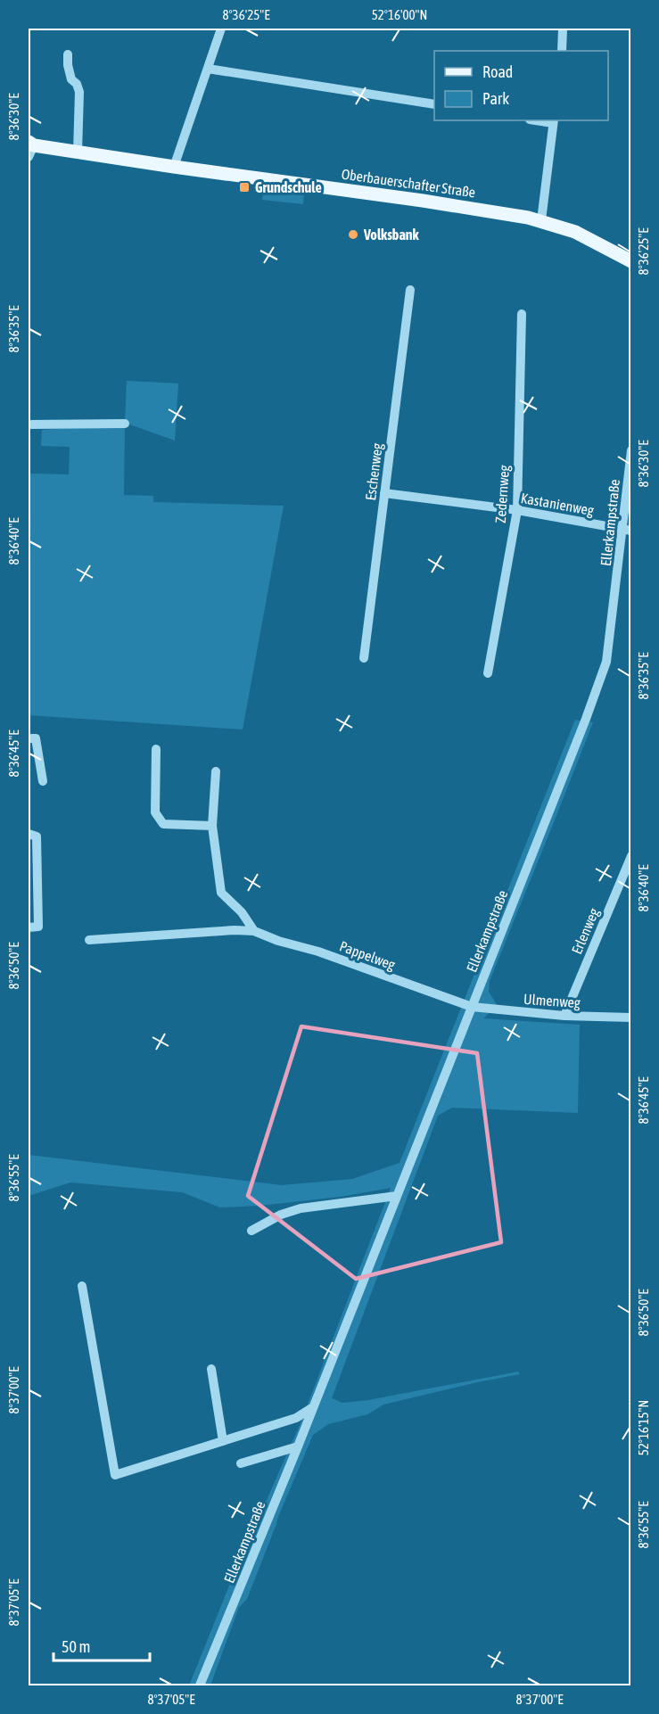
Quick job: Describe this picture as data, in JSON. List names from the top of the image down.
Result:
{
  "streets": {
    "main road": ["Oberbauerschafter Straße"],
    "street": [
      "Eschenweg",
      "Zedernweg",
      "Kastanienweg",
      "Ellerkampstraße",
      "Erlenweg",
      "Pappelweg",
      "Ulmenweg"
    ]
  },
  "crossings": [
    ["Eschenweg", "Kastanienweg"],
    ["Zedernweg", "Kastanienweg"],
    ["Kastanienweg", "Ellerkampstraße"],
    ["Ellerkampstraße", "Pappelweg"],
    ["Ellerkampstraße", "Ulmenweg"],
    ["Erlenweg", "Ulmenweg"],
    ["Pappelweg", "Ulmenweg"]
  ],
  "places": {
    "transit": ["Grundschule"],
    "other": ["Volksbank"]
  },
  "legend": ["Road", "Park"],
  "scale_bar": "50 m",
  "coordinates": [
    "8°36'25\"E",
    "52°16'00\"N",
    "8°36'30\"E",
    "8°36'35\"E",
    "8°36'40\"E",
    "8°36'45\"E",
    "8°36'50\"E",
    "8°36'55\"E",
    "8°37'00\"E",
    "52°16'15\"N",
    "8°37'05\"E"
  ]
}
